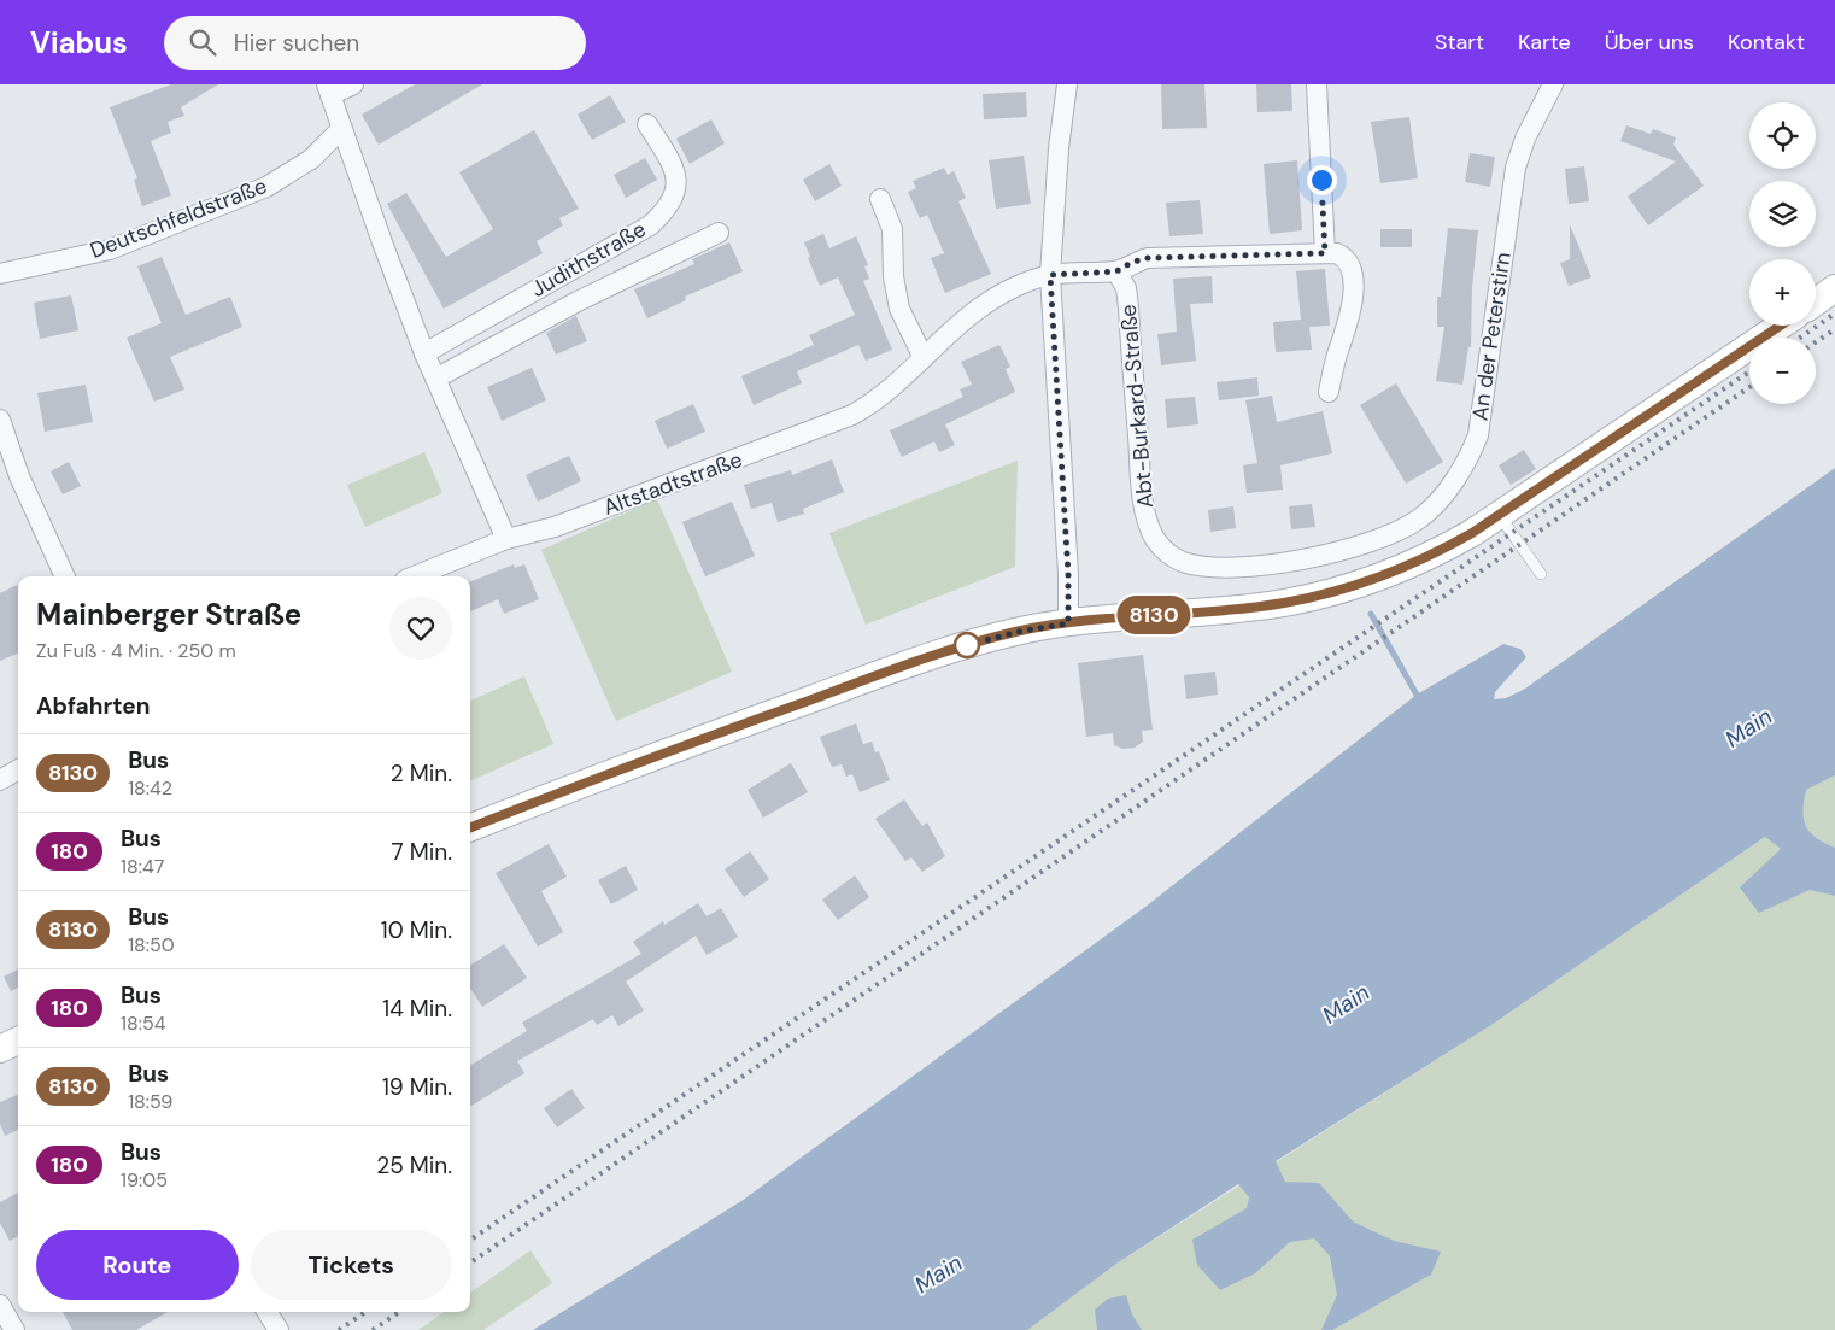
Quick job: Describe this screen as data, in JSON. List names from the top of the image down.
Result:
{
  "streets": {
    "street": [
      "Deutschfeldstraße",
      "Judithstraße",
      "An der Peterstirn",
      "Abt-Burkard-Straße",
      "Altstadtstraße"
    ]
  },
  "crossings": [
    ["An der Peterstirn", "Abt-Burkard-Straße"],
    ["Abt-Burkard-Straße", "Altstadtstraße"]
  ],
  "water": ["Main"],
  "lines": ["bus line 8130"],
  "page": {
    "header": "Viabus",
    "search": "Hier suchen",
    "nav": [
      "Start",
      "Karte",
      "Über uns",
      "Kontakt"
    ],
    "on_map": "8130",
    "map_buttons": ["+", "−"],
    "heading": [
      ["Mainberger Straße", "Zu Fuß · 4 Min. · 250 m"],
      "Abfahrten"
    ],
    "list": [
      {
        "mark": "8130",
        "name": "Bus",
        "note": "18:42",
        "value": "2 Min."
      },
      {
        "mark": "180",
        "name": "Bus",
        "note": "18:47",
        "value": "7 Min."
      },
      {
        "mark": "8130",
        "name": "Bus",
        "note": "18:50",
        "value": "10 Min."
      },
      {
        "mark": "180",
        "name": "Bus",
        "note": "18:54",
        "value": "14 Min."
      },
      {
        "mark": "8130",
        "name": "Bus",
        "note": "18:59",
        "value": "19 Min."
      },
      {
        "mark": "180",
        "name": "Bus",
        "note": "19:05",
        "value": "25 Min."
      }
    ],
    "buttons": ["Route", "Tickets"]
  }
}
